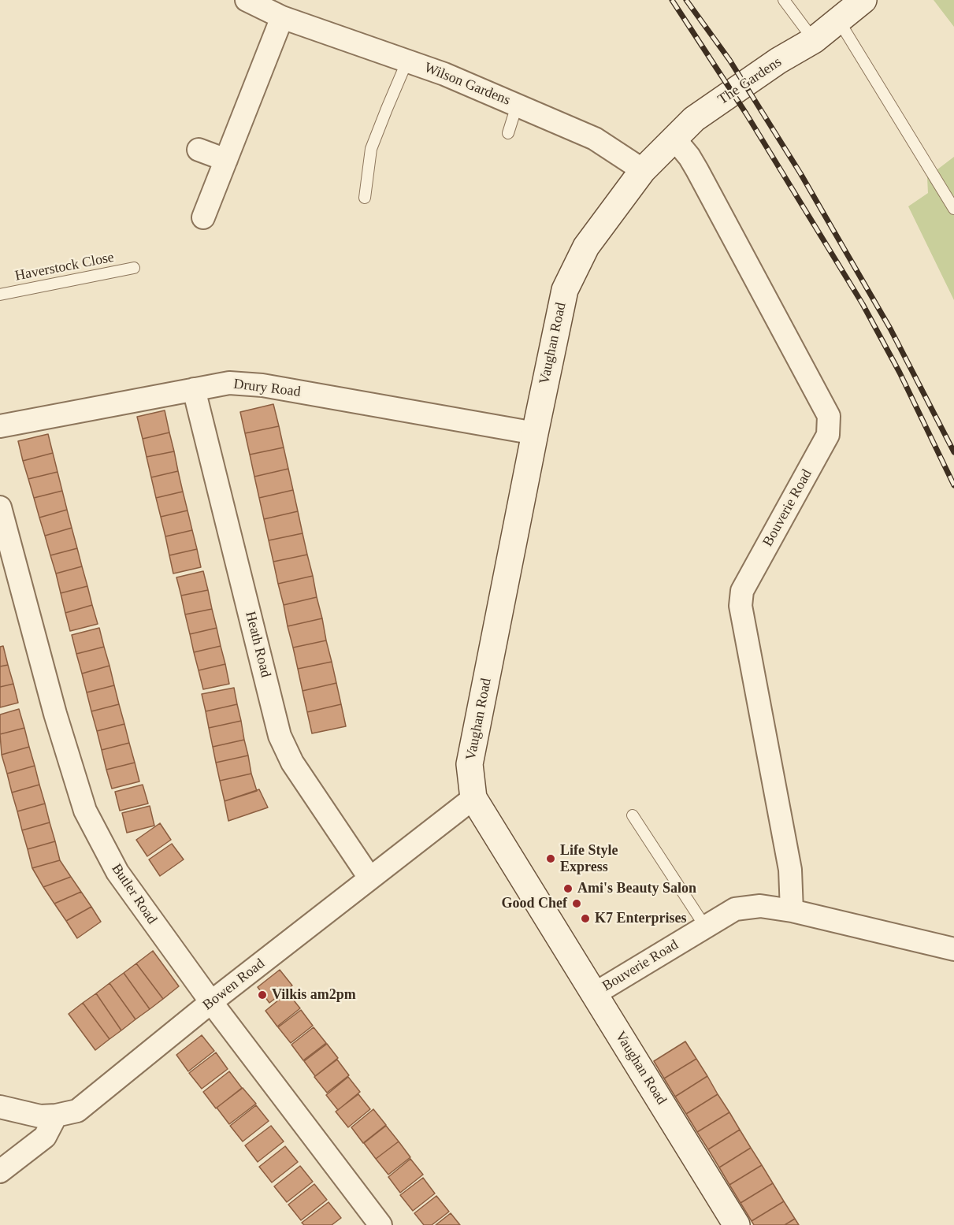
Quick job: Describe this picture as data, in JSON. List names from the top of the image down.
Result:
{
  "streets": {
    "street": [
      "The Gardens",
      "Wilson Gardens",
      "Vaughan Road",
      "Drury Road",
      "Bouverie Road",
      "Heath Road",
      "Butler Road",
      "Bowen Road"
    ],
    "lane": ["Haverstock Close"]
  },
  "crossings": [
    ["The Gardens", "Wilson Gardens"],
    ["The Gardens", "Vaughan Road"],
    ["The Gardens", "Bouverie Road"],
    ["Wilson Gardens", "Vaughan Road"],
    ["Vaughan Road", "Drury Road"],
    ["Vaughan Road", "Bouverie Road"],
    ["Vaughan Road", "Bowen Road"],
    ["Drury Road", "Heath Road"],
    ["Heath Road", "Bowen Road"],
    ["Butler Road", "Bowen Road"]
  ],
  "places": [
    "Life Style Express",
    "Ami's Beauty Salon",
    "Good Chef",
    "K7 Enterprises",
    "Vilkis am2pm"
  ]
}
